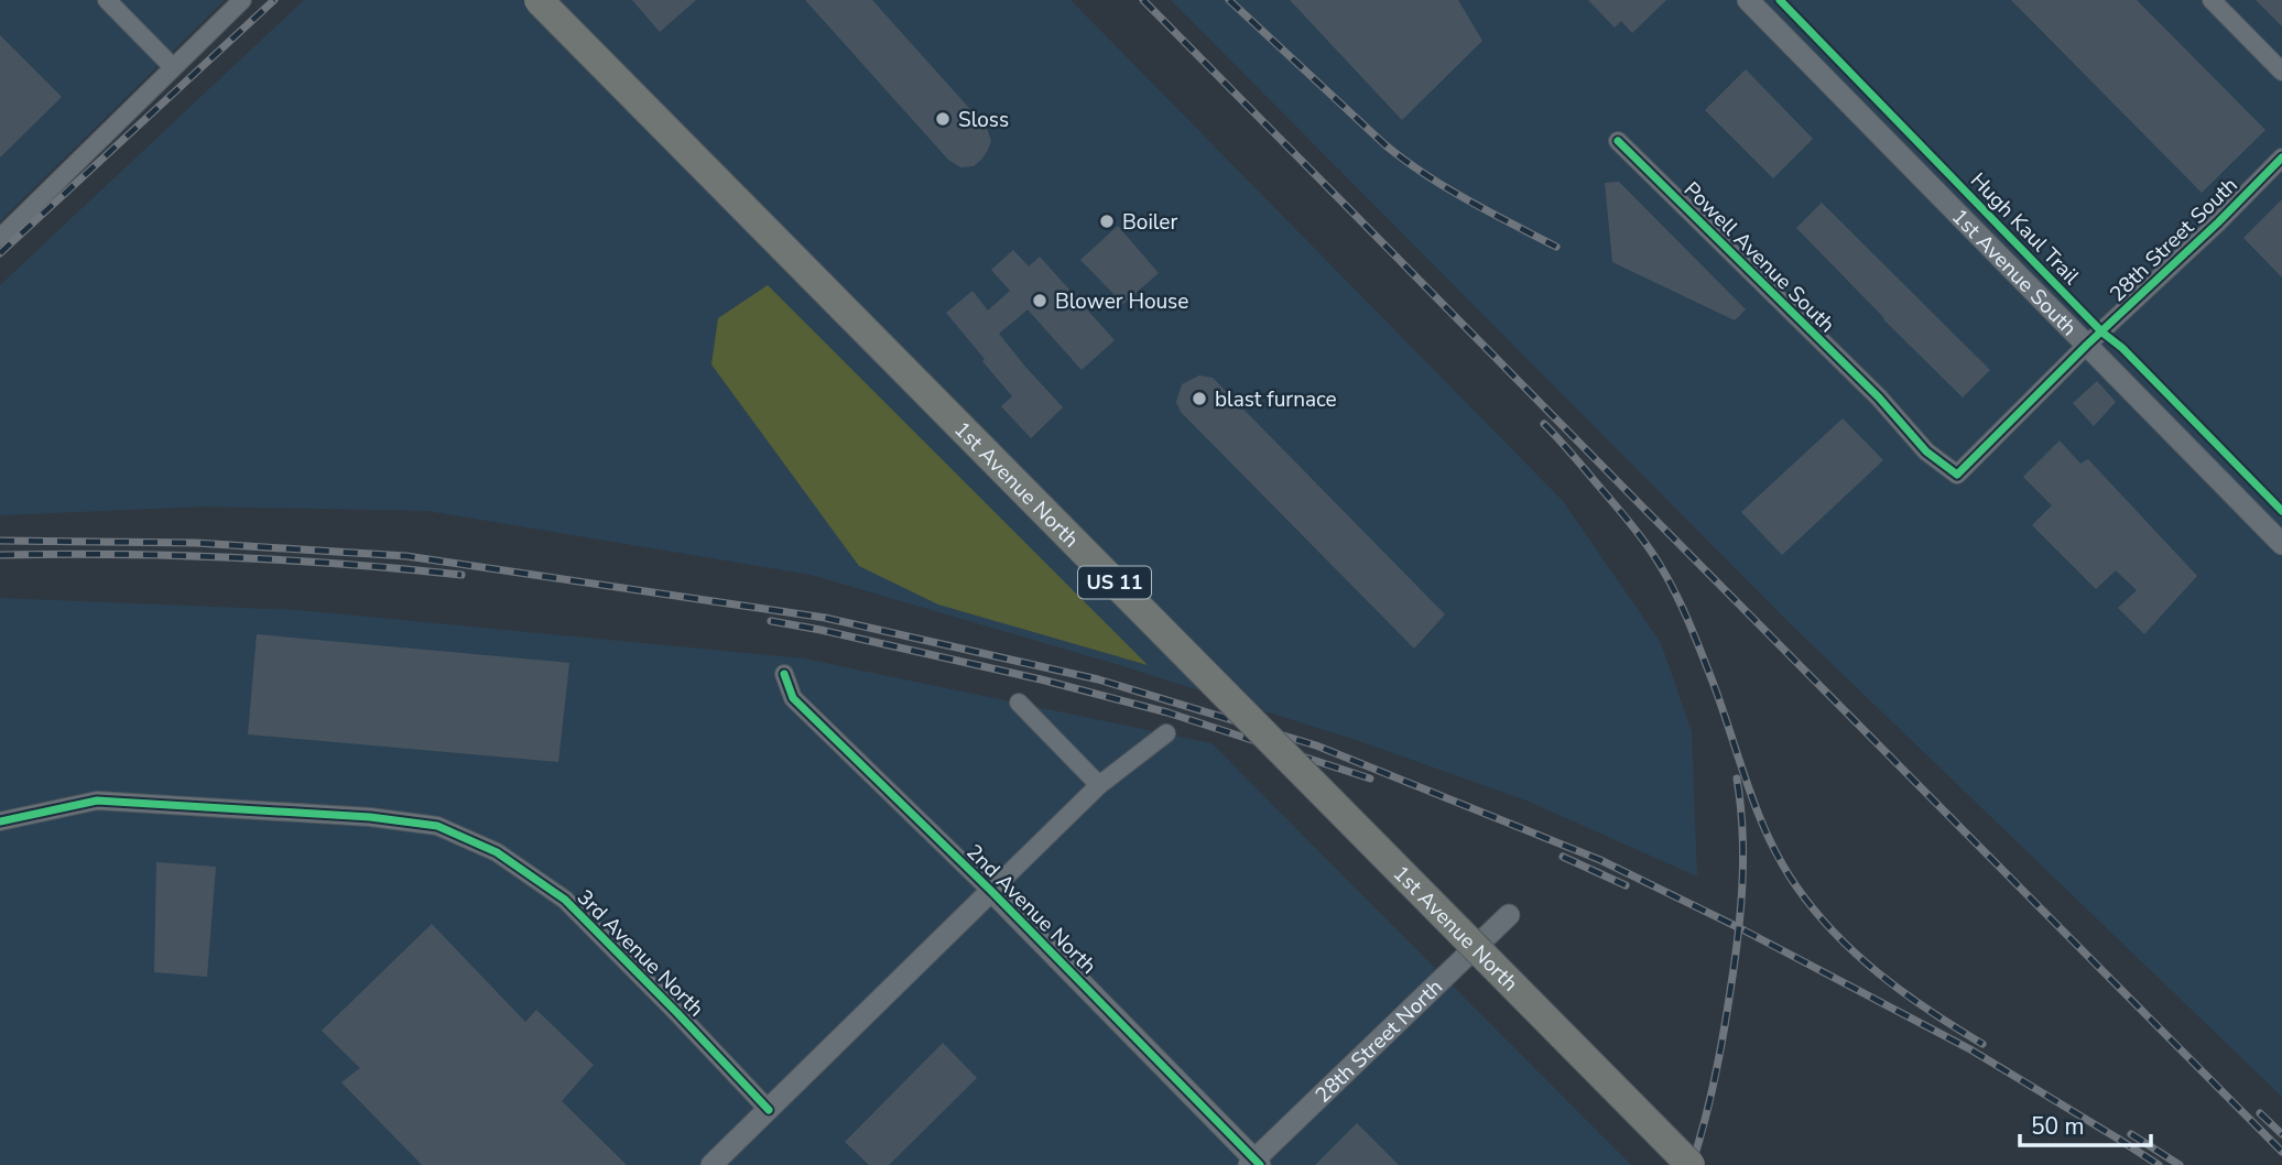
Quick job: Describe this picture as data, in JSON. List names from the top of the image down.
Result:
{
  "streets": {
    "main road": ["1st Avenue North", "US 11"],
    "street": [
      "28th Street South",
      "Powell Avenue South",
      "1st Avenue South",
      "2nd Avenue North",
      "3rd Avenue North",
      "28th Street North"
    ],
    "cycle path": ["Hugh Kaul Trail"]
  },
  "crossings": [
    ["28th Street South", "Powell Avenue South"],
    ["28th Street South", "1st Avenue South"],
    ["Powell Avenue South", "1st Avenue South"],
    ["2nd Avenue North", "28th Street North"]
  ],
  "places": [
    "Sloss",
    "Boiler",
    "Blower House",
    "blast furnace"
  ],
  "scale_bar": "50 m"
}
